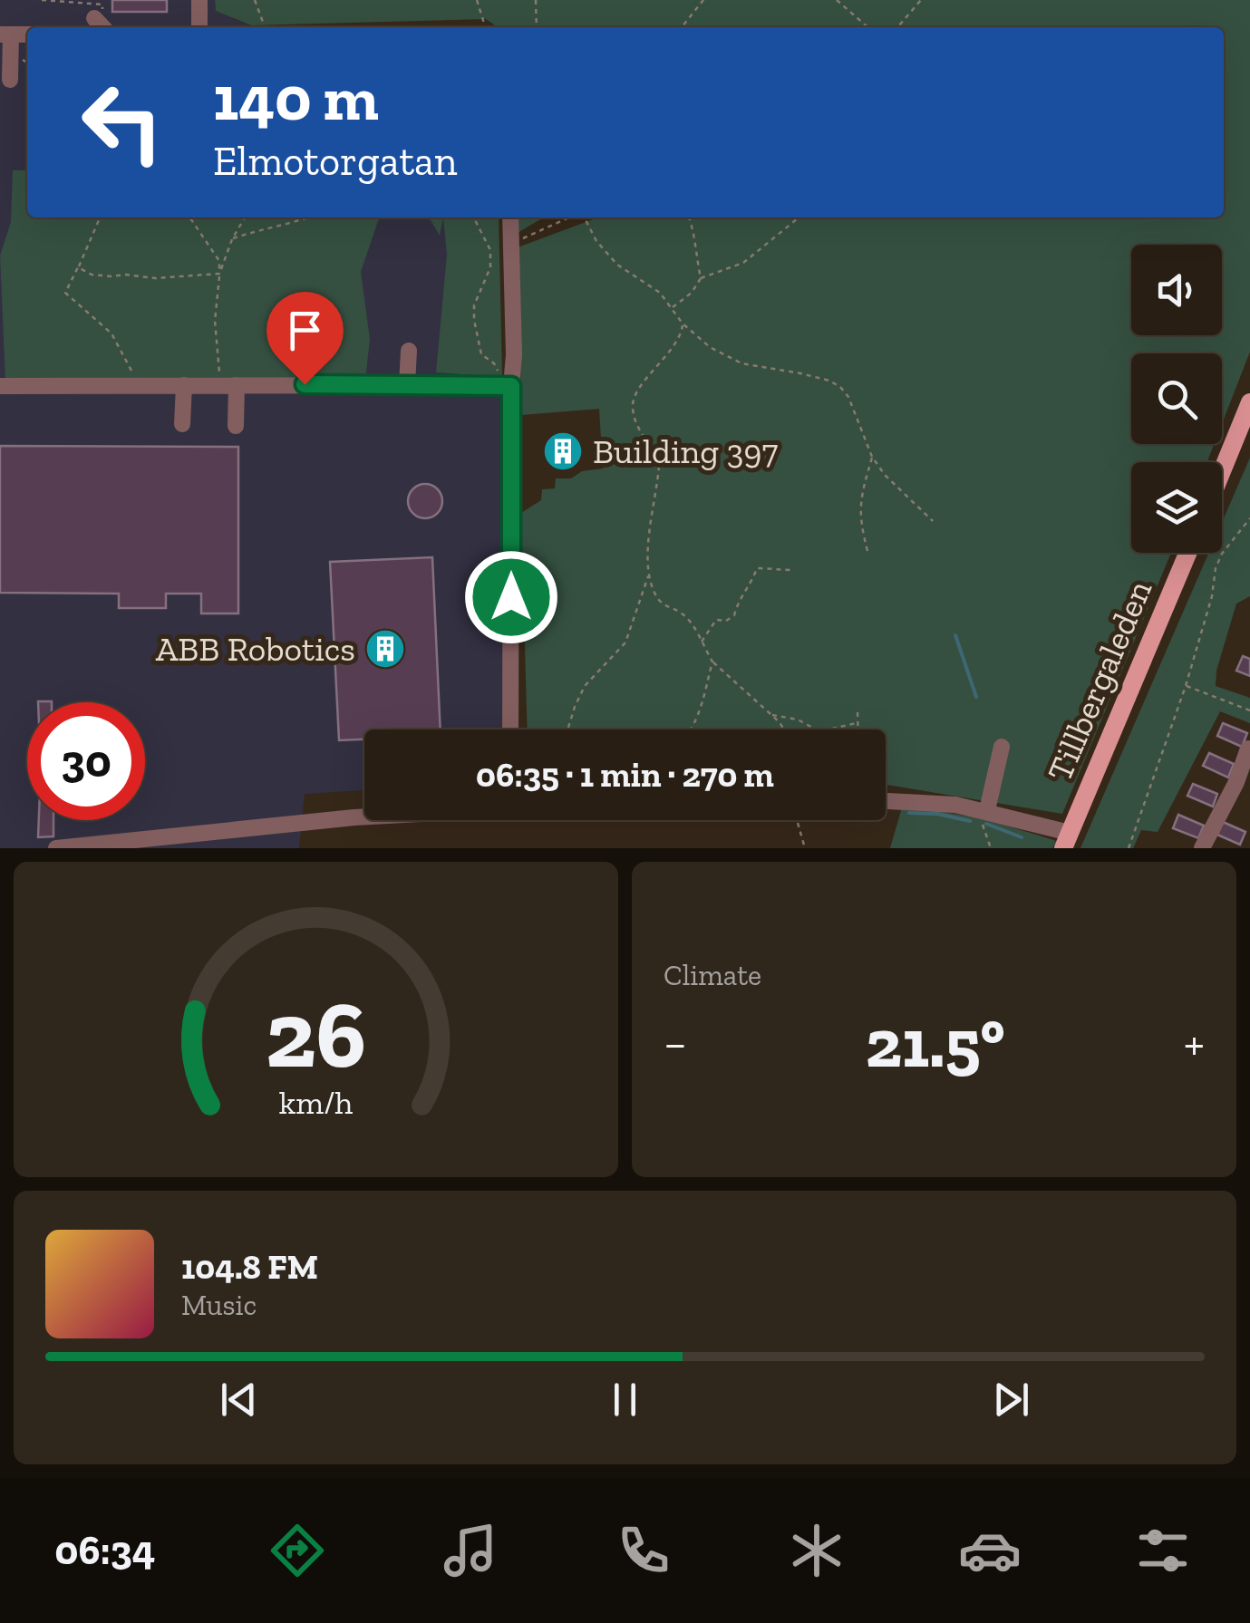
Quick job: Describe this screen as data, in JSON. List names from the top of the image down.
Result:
{
  "streets": {
    "main road": ["Tillbergaleden"]
  },
  "places": {
    "building": ["Building 397", "ABB Robotics"]
  },
  "page": {
    "turn": ["140 m", "Elmotorgatan"],
    "limit": "30",
    "trip": "06:35 · 1 min · 270 m",
    "tile": "Climate",
    "heat": ["−", "21.5°", "+"],
    "song": ["104.8 FM", "Music"],
    "tabs": "06:34",
    "gauge": ["26", "km/h"]
  }
}
